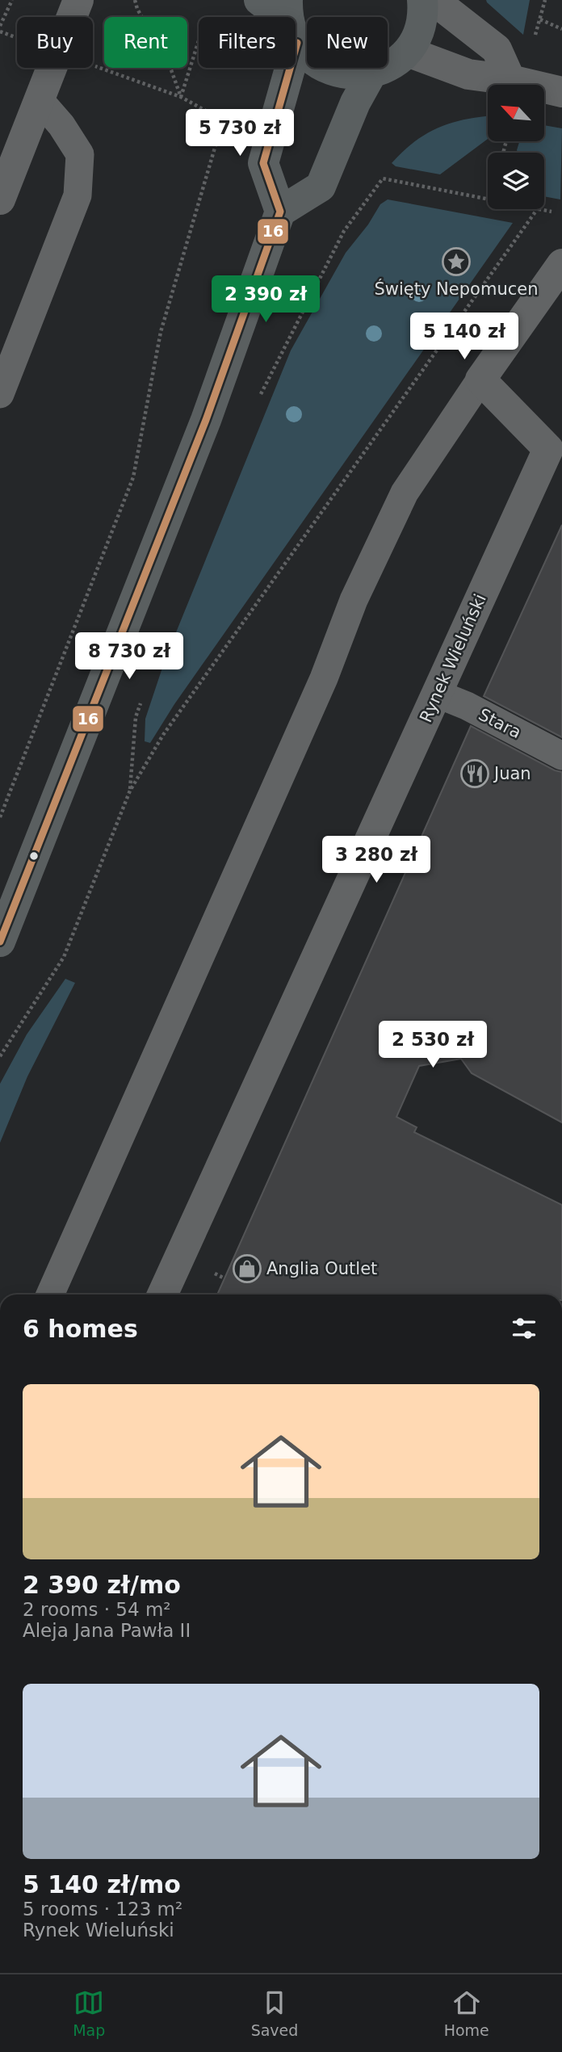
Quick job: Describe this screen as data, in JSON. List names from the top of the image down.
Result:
{
  "streets": {
    "street": ["Rynek Wieluński"],
    "lane": ["Stara"]
  },
  "crossings": [
    ["Rynek Wieluński", "Stara"]
  ],
  "places": {
    "place": ["Święty Nepomucen"],
    "restaurant": ["Juan"],
    "shop": ["Anglia Outlet"]
  },
  "lines": ["transit line 16"],
  "north": "top left",
  "page": {
    "chip": [
      "Buy",
      "Rent",
      "Filters",
      "New"
    ],
    "price": [
      "5 730 zł",
      "2 390 zł",
      "5 140 zł",
      "8 730 zł",
      "3 280 zł",
      "2 530 zł"
    ],
    "heading": "6 homes",
    "list": [
      {
        "name": "2 390 zł/mo",
        "note": "2 rooms · 54 m² · Aleja Jana Pawła II"
      },
      {
        "name": "5 140 zł/mo",
        "note": "5 rooms · 123 m² · Rynek Wieluński"
      }
    ],
    "tabs": ["Map", "Saved", "Home"]
  }
}
